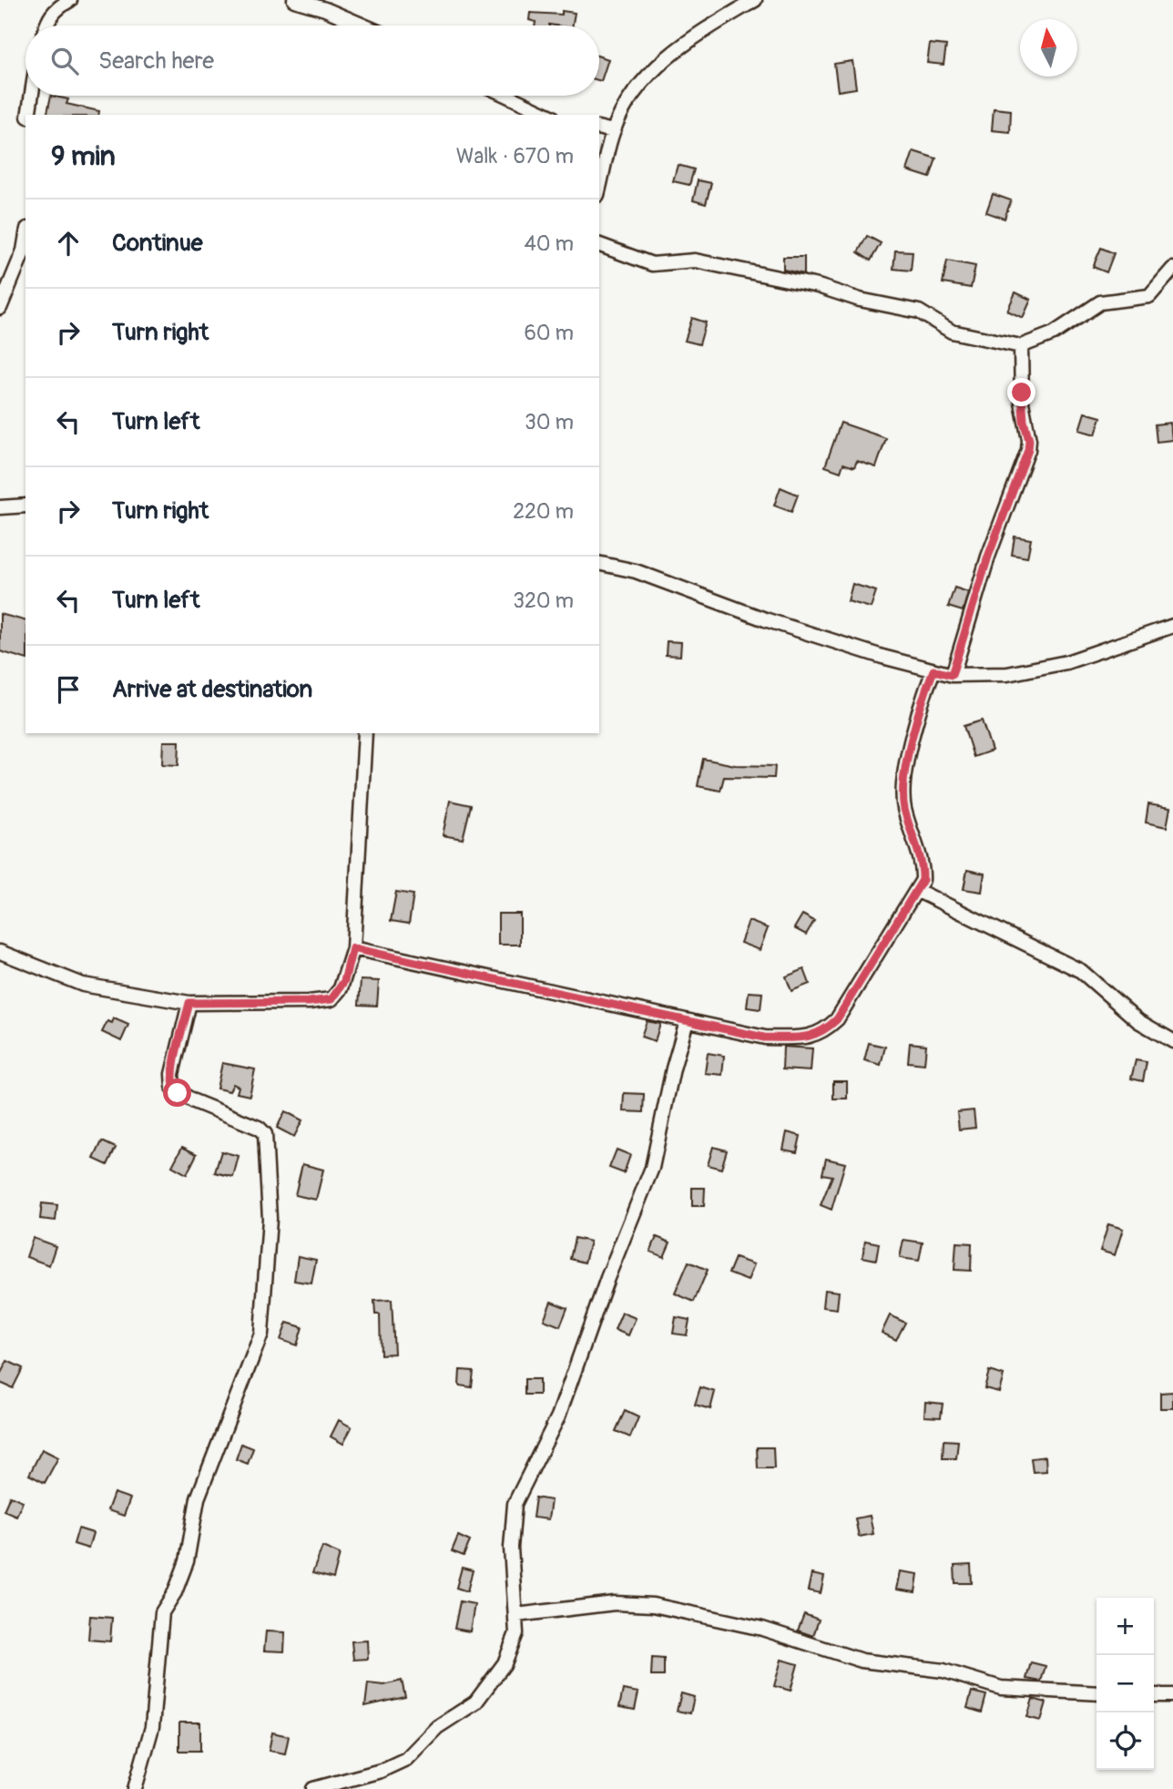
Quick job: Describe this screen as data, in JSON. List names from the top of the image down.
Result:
{
  "north": "top",
  "page": {
    "search": "Search here",
    "heading": ["9 min", "Walk · 670 m"],
    "list": [
      ["Continue", "40 m"],
      ["Turn right", "60 m"],
      ["Turn left", "30 m"],
      ["Turn right", "220 m"],
      ["Turn left", "320 m"],
      "Arrive at destination"
    ],
    "map_buttons": ["+", "−"]
  }
}
